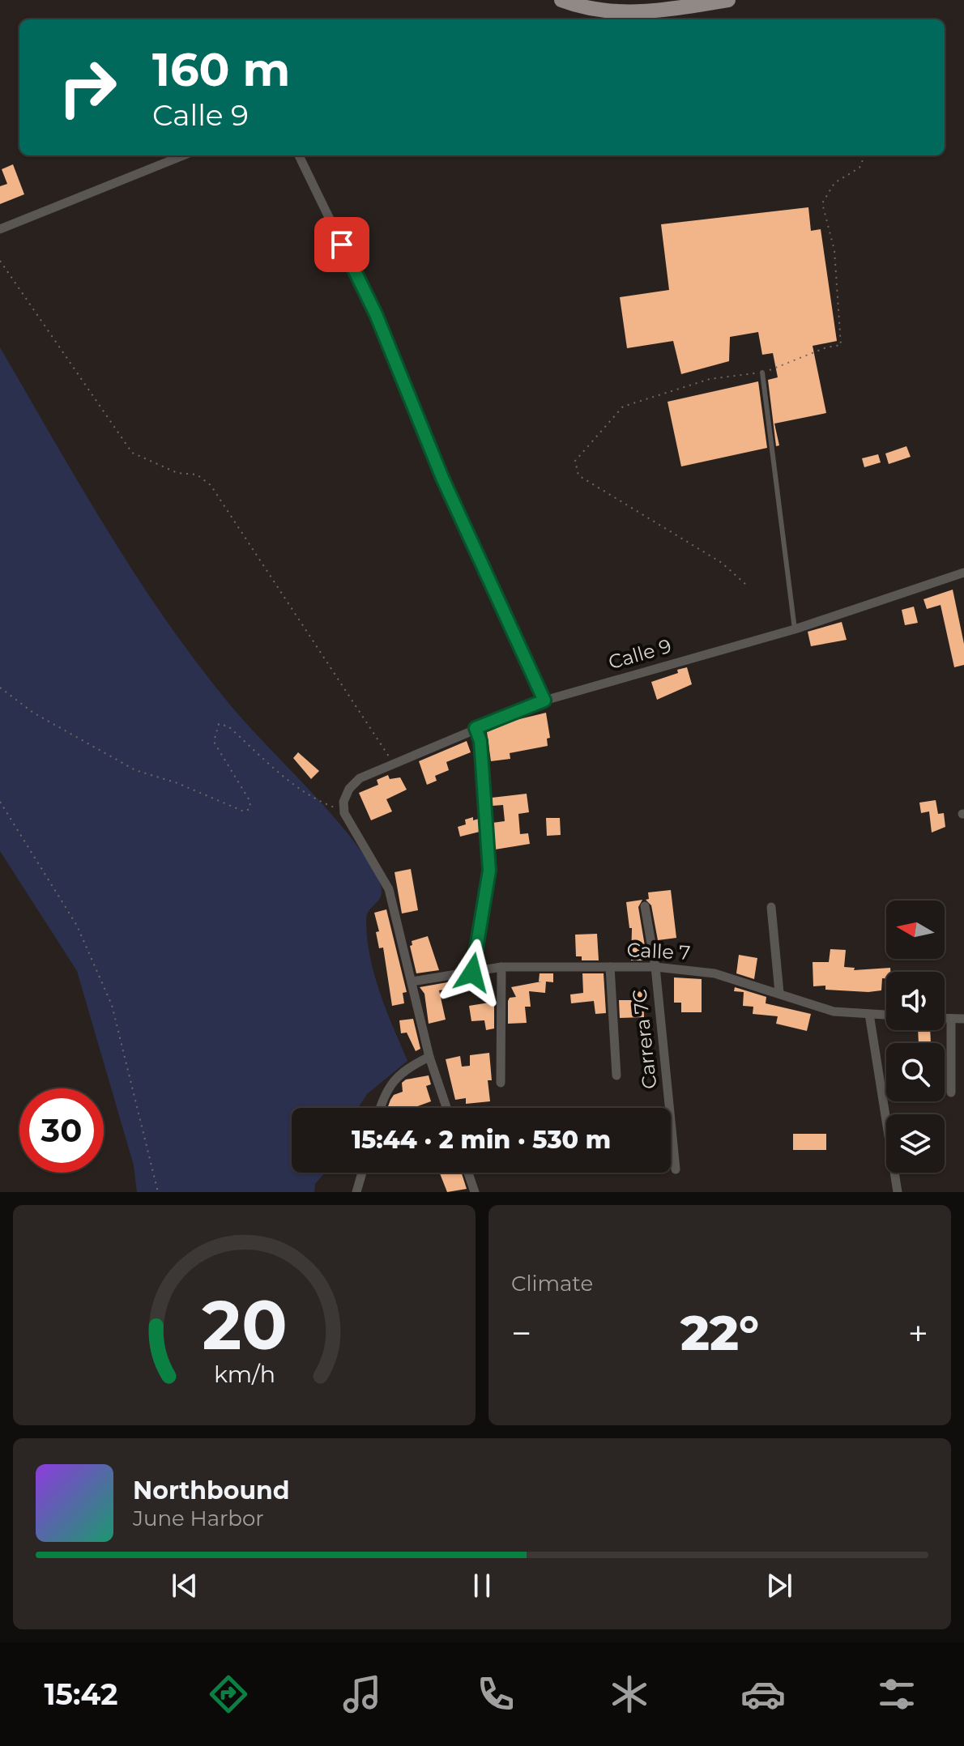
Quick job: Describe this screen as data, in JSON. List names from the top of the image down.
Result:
{
  "streets": {
    "street": ["Calle 9", "Calle 7", "Carrera 7C"]
  },
  "crossings": [
    ["Calle 7", "Carrera 7C"]
  ],
  "north": "left",
  "page": {
    "turn": ["160 m", "Calle 9"],
    "limit": "30",
    "trip": "15:44 · 2 min · 530 m",
    "tile": "Climate",
    "heat": ["−", "22°", "+"],
    "song": ["Northbound", "June Harbor"],
    "tabs": "15:42",
    "gauge": ["20", "km/h"]
  }
}
